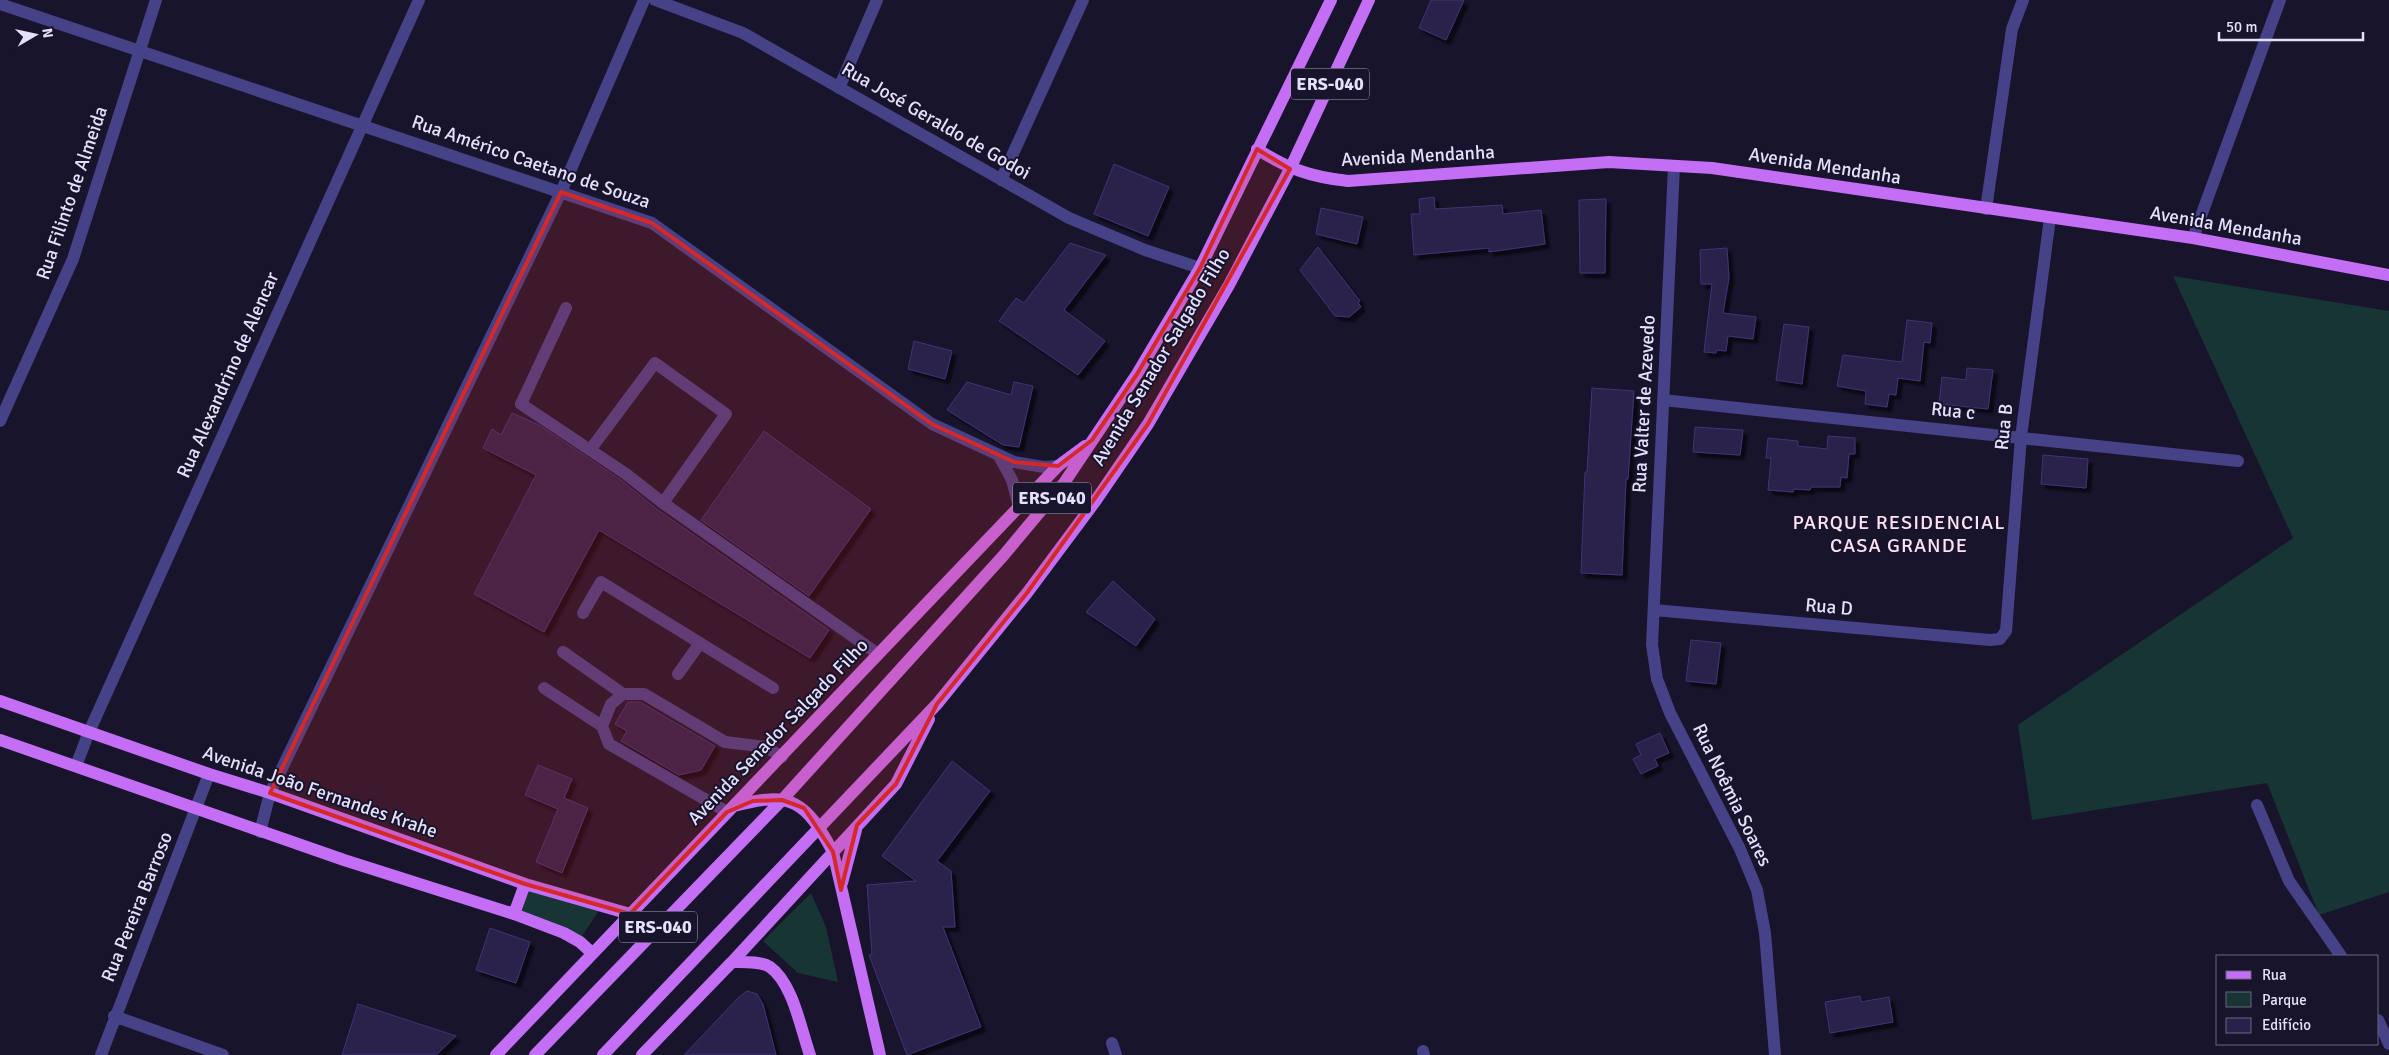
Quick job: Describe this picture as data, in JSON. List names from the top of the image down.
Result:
{
  "streets": {
    "main road": [
      "ERS-040",
      "Avenida Mendanha",
      "Avenida Senador Salgado Filho",
      "Avenida João Fernandes Krahe"
    ],
    "street": [
      "Rua José Geraldo de Godoi",
      "Rua Américo Caetano de Souza",
      "Rua Filinto de Almeida",
      "Rua Alexandrino de Alencar",
      "Rua Valter de Azevedo",
      "Rua c",
      "Rua B",
      "Rua D",
      "Rua Noêmia Soares",
      "Rua Pereira Barroso"
    ]
  },
  "crossings": [
    ["Rua José Geraldo de Godoi", "Avenida Senador Salgado Filho"],
    ["Avenida Mendanha", "Avenida Senador Salgado Filho"],
    ["Avenida Mendanha", "Rua Valter de Azevedo"],
    ["Avenida Mendanha", "Rua B"],
    ["Rua Américo Caetano de Souza", "Rua Filinto de Almeida"],
    ["Rua Américo Caetano de Souza", "Avenida Senador Salgado Filho"],
    ["Rua Américo Caetano de Souza", "Rua Alexandrino de Alencar"],
    ["Avenida Senador Salgado Filho", "Avenida João Fernandes Krahe"],
    ["Rua Alexandrino de Alencar", "Avenida João Fernandes Krahe"],
    ["Rua Valter de Azevedo", "Rua c"],
    ["Rua Valter de Azevedo", "Rua D"],
    ["Rua Valter de Azevedo", "Rua Noêmia Soares"],
    ["Rua c", "Rua B"],
    ["Rua B", "Rua D"],
    ["Avenida João Fernandes Krahe", "Rua Pereira Barroso"]
  ],
  "districts": ["PARQUE RESIDENCIAL CASA GRANDE"],
  "legend": ["Rua", "Parque", "Edifício"],
  "scale_bar": "50 m",
  "north": "right"
}
